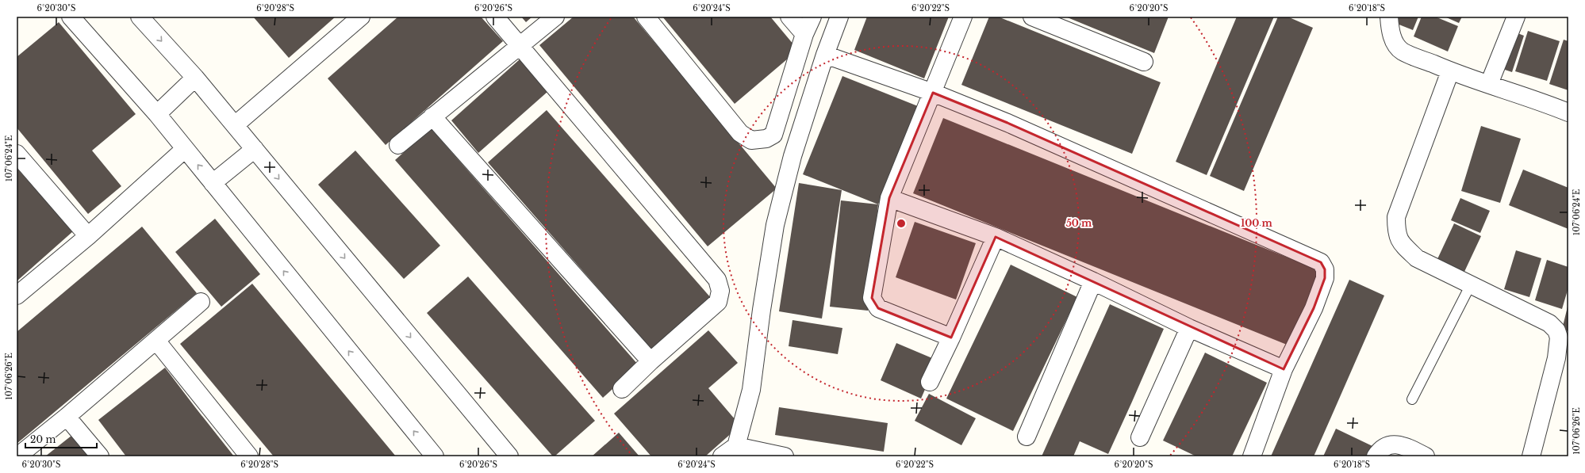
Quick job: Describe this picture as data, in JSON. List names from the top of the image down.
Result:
{
  "scale_bar": "20 m",
  "coordinates": [
    "6°20'30\"S",
    "6°20'28\"S",
    "6°20'26\"S",
    "6°20'24\"S",
    "6°20'22\"S",
    "6°20'20\"S",
    "6°20'18\"S",
    "107°06'24\"E",
    "107°06'26\"E"
  ],
  "rings": ["50 m", "100 m"]
}
